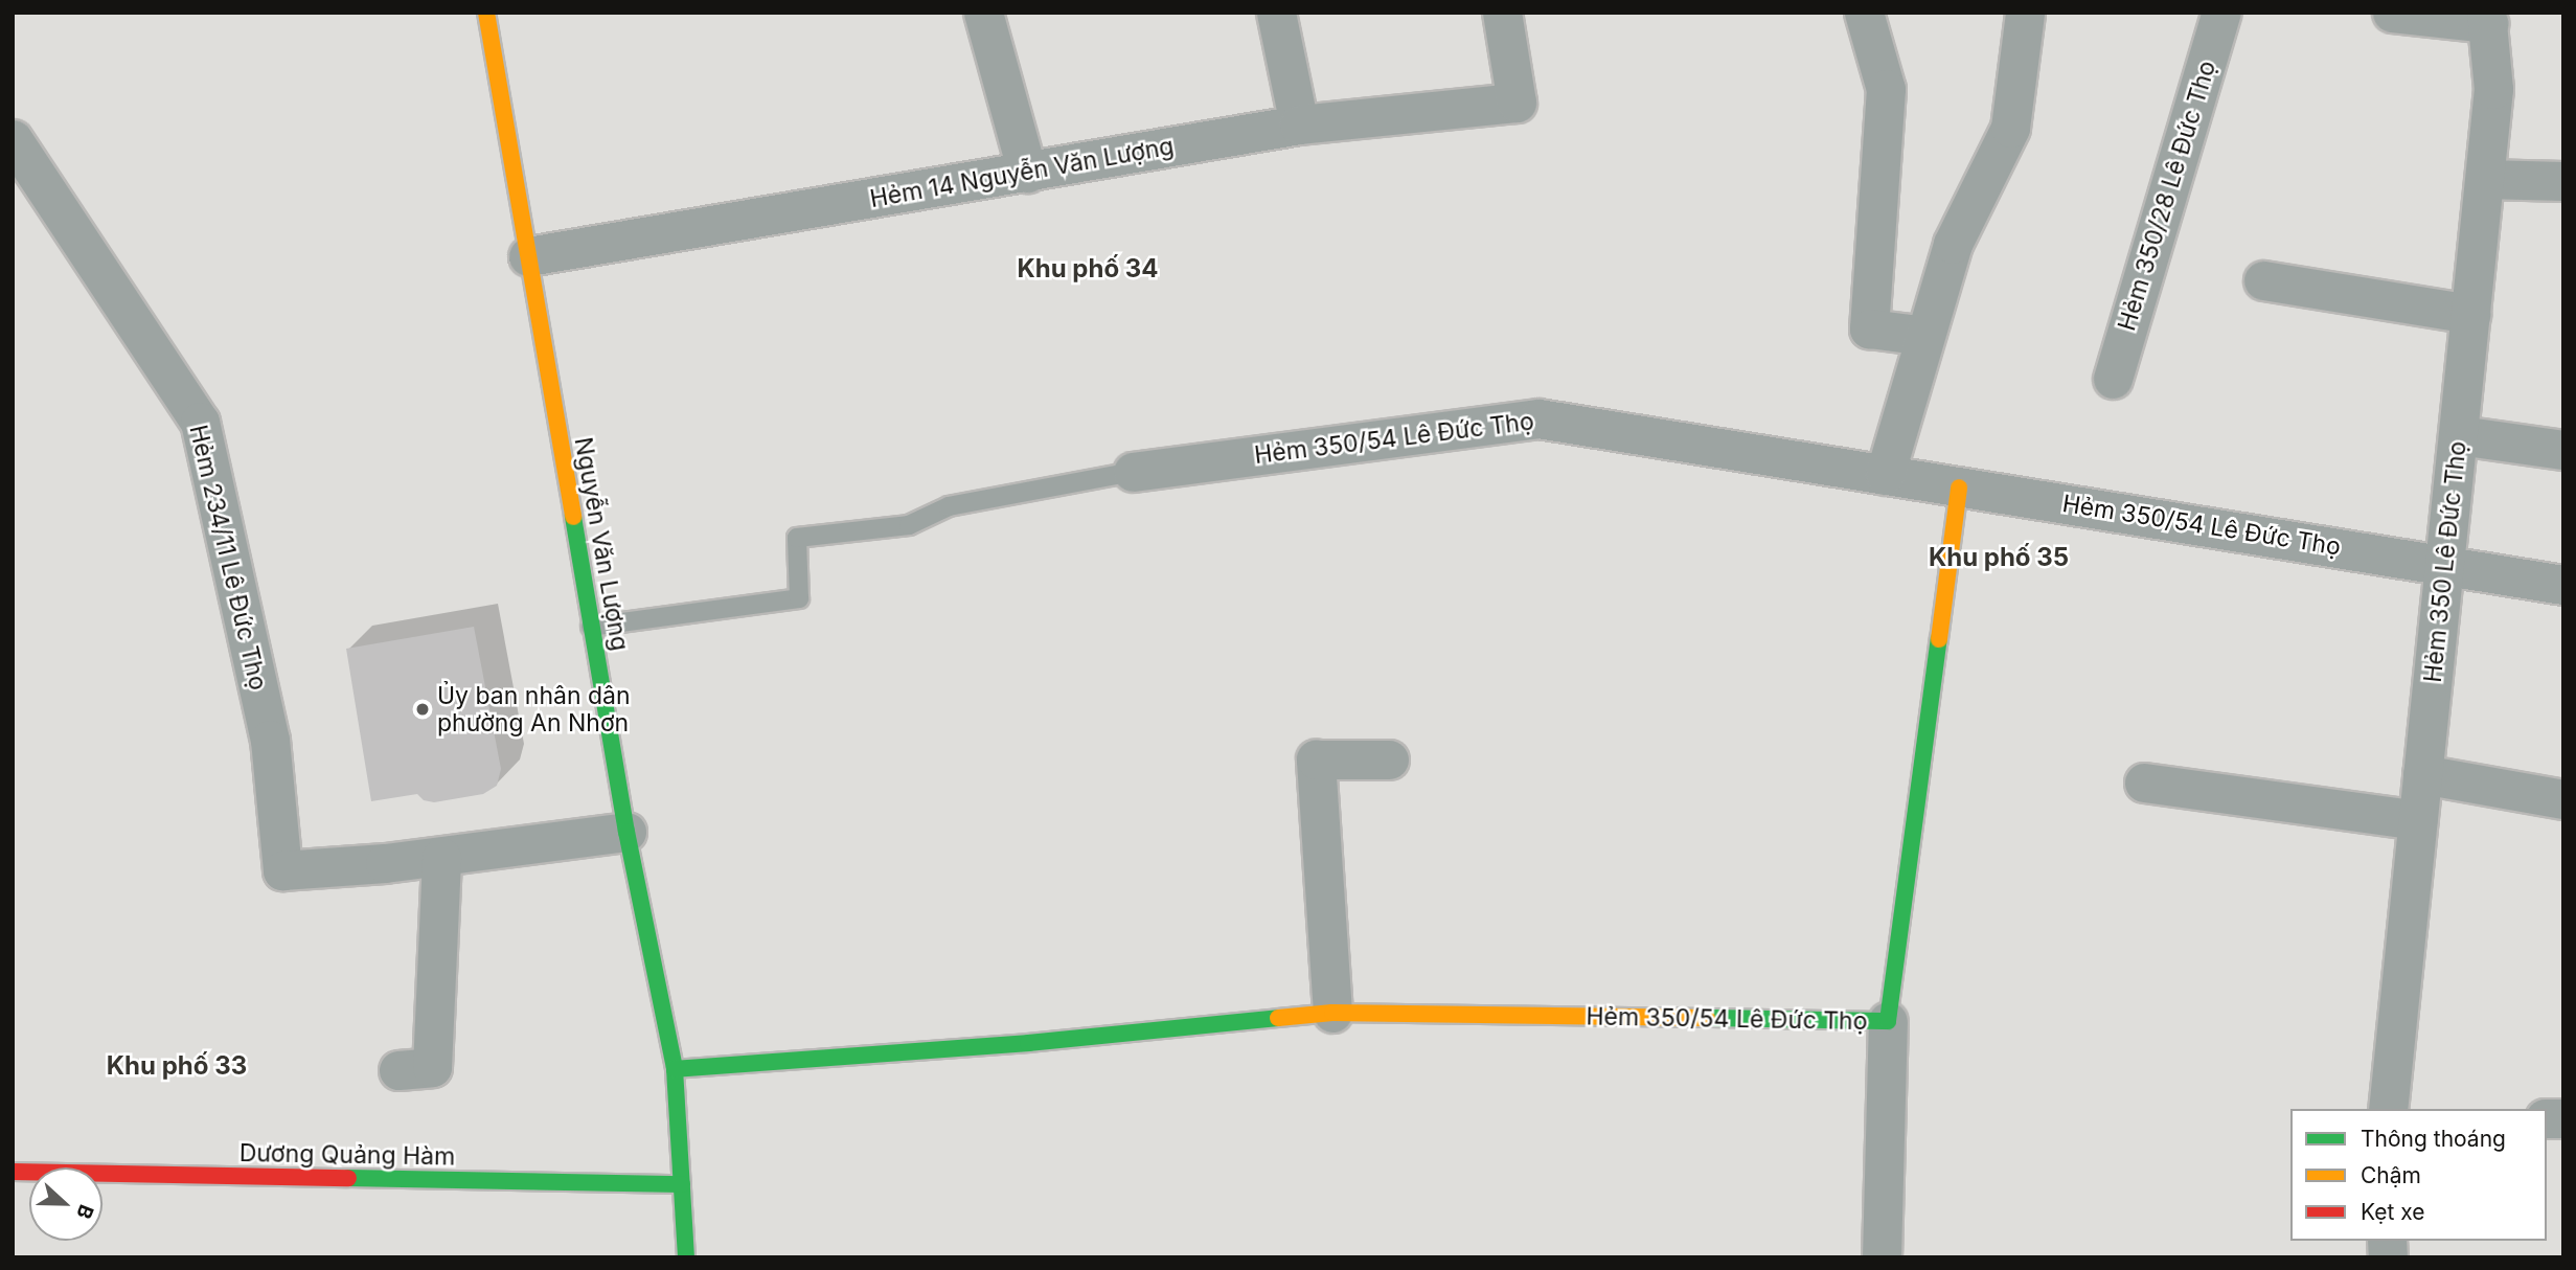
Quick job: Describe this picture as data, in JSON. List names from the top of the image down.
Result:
{
  "streets": {
    "street": [
      "Hẻm 14 Nguyễn Văn Lượng",
      "Hẻm 350/28 Lê Đức Thọ",
      "Hẻm 350/54 Lê Đức Thọ",
      "Nguyễn Văn Lượng",
      "Hẻm 234/11 Lê Đức Thọ",
      "Hẻm 350 Lê Đức Thọ",
      "Dương Quảng Hàm"
    ]
  },
  "crossings": [
    ["Hẻm 14 Nguyễn Văn Lượng", "Nguyễn Văn Lượng"],
    ["Hẻm 350/54 Lê Đức Thọ", "Nguyễn Văn Lượng"],
    ["Hẻm 350/54 Lê Đức Thọ", "Hẻm 350 Lê Đức Thọ"],
    ["Nguyễn Văn Lượng", "Hẻm 234/11 Lê Đức Thọ"],
    ["Nguyễn Văn Lượng", "Dương Quảng Hàm"]
  ],
  "districts": ["Khu phố 34", "Khu phố 35", "Khu phố 33"],
  "places": ["Ủy ban nhân dân phường An Nhơn"],
  "legend": ["Thông thoáng", "Chậm", "Kẹt xe"],
  "north": "right"
}
